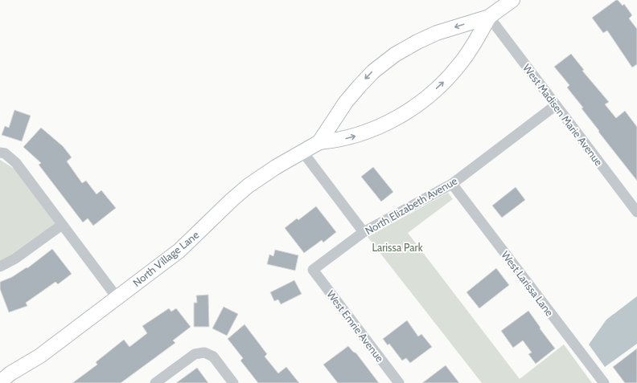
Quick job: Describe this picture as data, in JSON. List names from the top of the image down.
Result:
{
  "streets": {
    "street": [
      "West Madisen Marie Avenue",
      "North Elizabeth Avenue",
      "North Village Lane",
      "West Larissa Lane",
      "West Emrie Avenue"
    ]
  },
  "crossings": [
    ["West Madisen Marie Avenue", "North Elizabeth Avenue"],
    ["West Madisen Marie Avenue", "North Village Lane"],
    ["North Elizabeth Avenue", "West Larissa Lane"],
    ["North Elizabeth Avenue", "West Emrie Avenue"]
  ],
  "parks": ["Larissa Park"]
}
